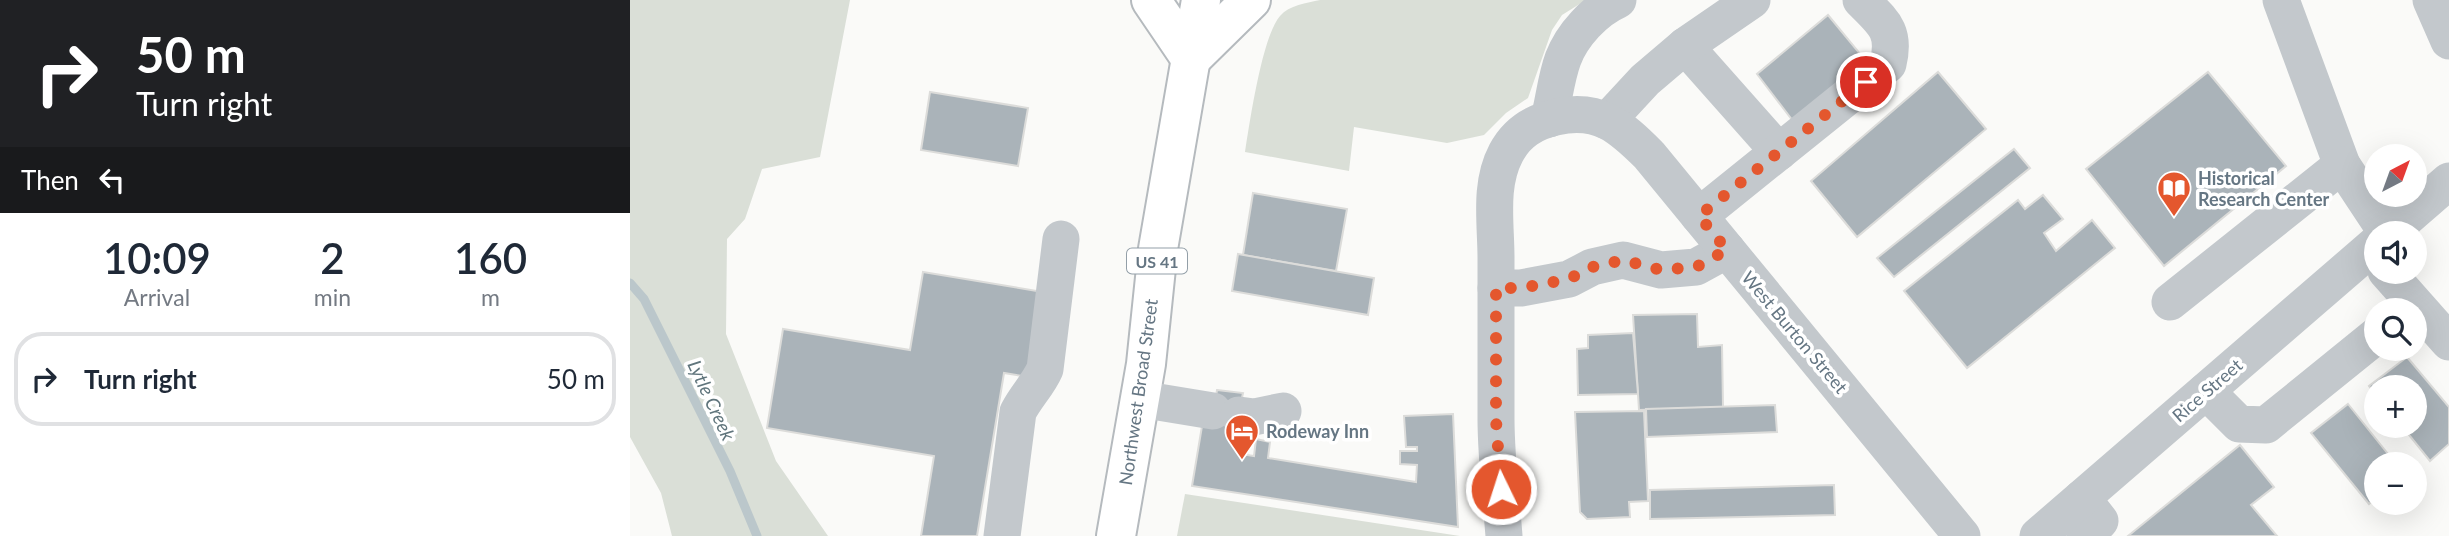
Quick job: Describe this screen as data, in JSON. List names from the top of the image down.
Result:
{
  "streets": {
    "main road": ["US 41", "Northwest Broad Street"],
    "street": ["West Burton Street", "Rice Street"]
  },
  "water": ["Lytle Creek"],
  "places": {
    "library": ["Historical Research Center"],
    "hotel": ["Rodeway Inn"]
  },
  "north": "top right",
  "page": {
    "turn": ["50 m", "Turn right"],
    "map_buttons": ["+", "−"],
    "then": "Then",
    "eta": [
      "10:09",
      "Arrival",
      "2",
      "min",
      "160",
      "m"
    ],
    "list": [
      {
        "name": "Turn right",
        "value": "50 m"
      }
    ]
  }
}
